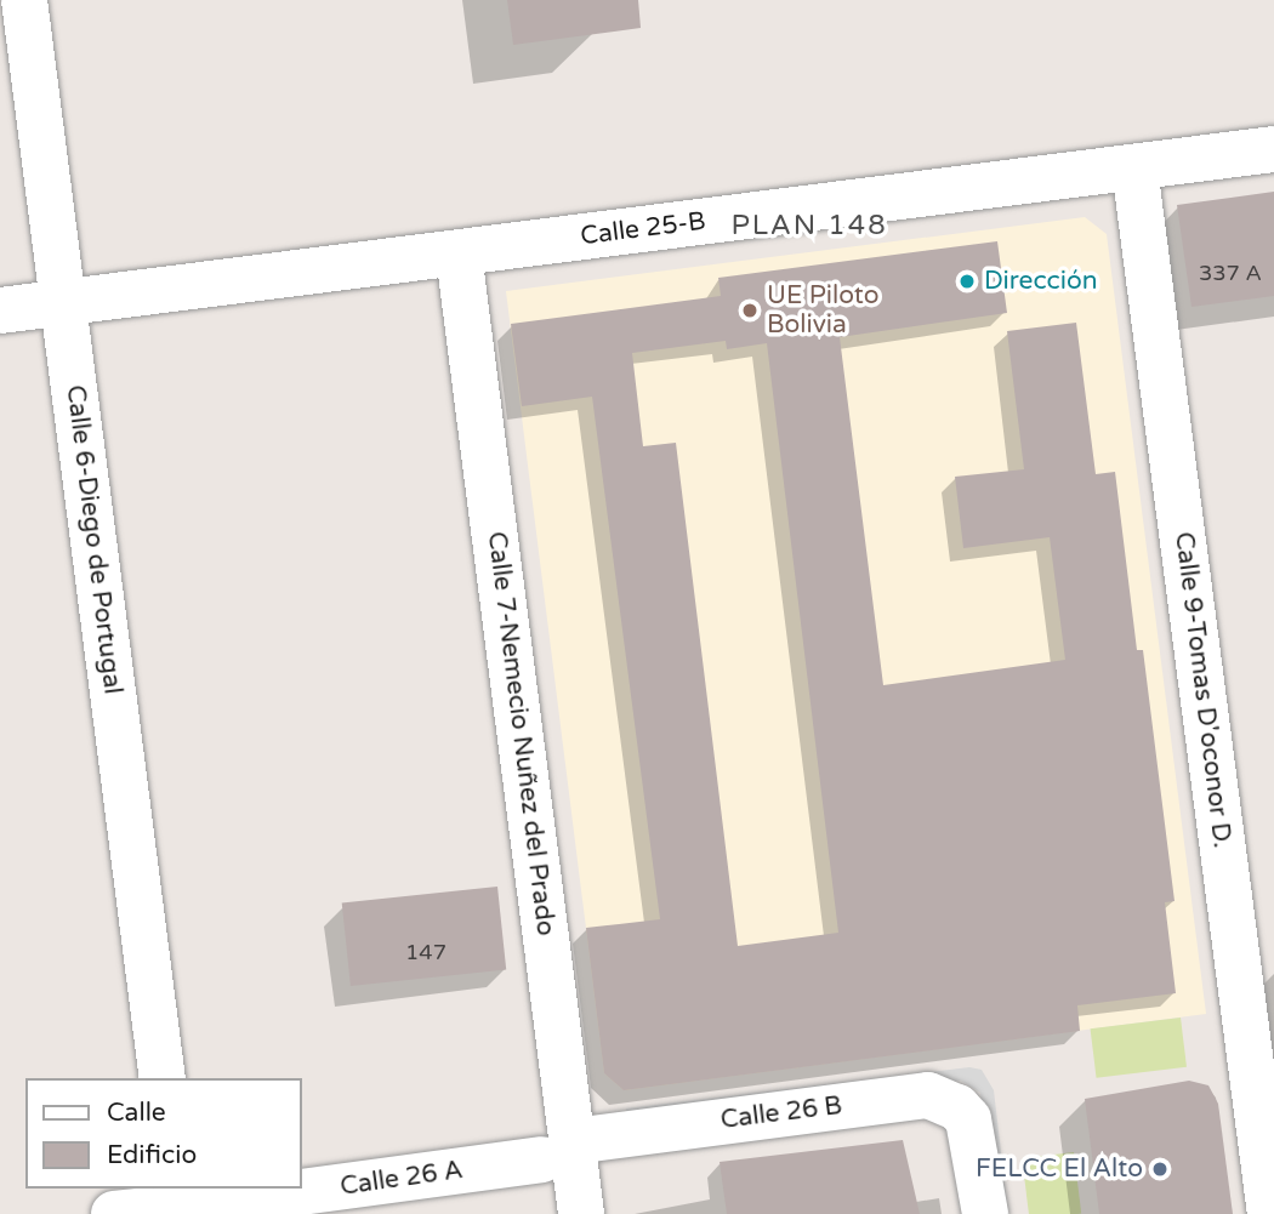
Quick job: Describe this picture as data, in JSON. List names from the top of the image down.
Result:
{
  "streets": {
    "street": [
      "Calle 25-B",
      "Calle 6-Diego de Portugal",
      "Calle 9-Tomas D'oconor D.",
      "Calle 7-Nemecio Nuñez del Prado",
      "Calle 26 B",
      "Calle 26 A"
    ]
  },
  "crossings": [
    ["Calle 25-B", "Calle 6-Diego de Portugal"],
    ["Calle 25-B", "Calle 9-Tomas D'oconor D."],
    ["Calle 25-B", "Calle 7-Nemecio Nuñez del Prado"],
    ["Calle 7-Nemecio Nuñez del Prado", "Calle 26 B"],
    ["Calle 7-Nemecio Nuñez del Prado", "Calle 26 A"],
    ["Calle 26 B", "Calle 26 A"]
  ],
  "districts": ["PLAN 148"],
  "places": ["Dirección", "UE Piloto Bolivia", "FELCC El Alto"],
  "house_numbers": ["337 A", "147"],
  "legend": ["Calle", "Edificio"]
}
